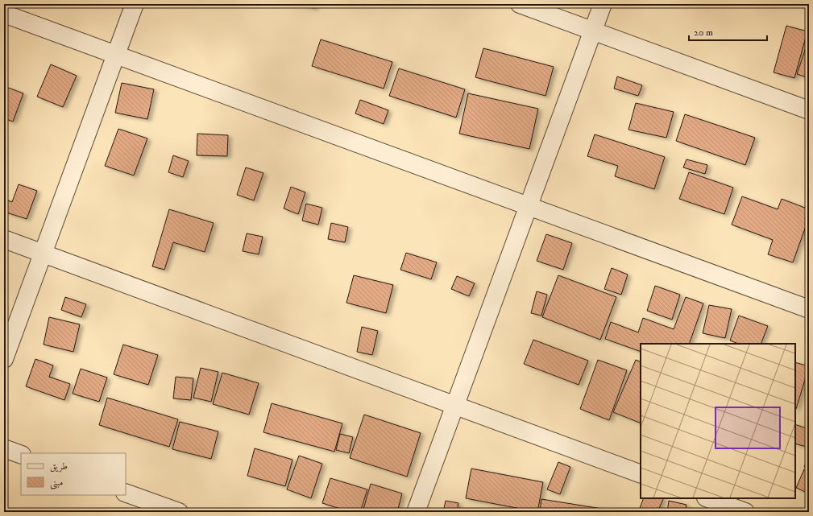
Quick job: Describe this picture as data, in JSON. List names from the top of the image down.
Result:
{
  "legend": ["طريق", "مبنى"],
  "scale_bar": "20 m"
}
